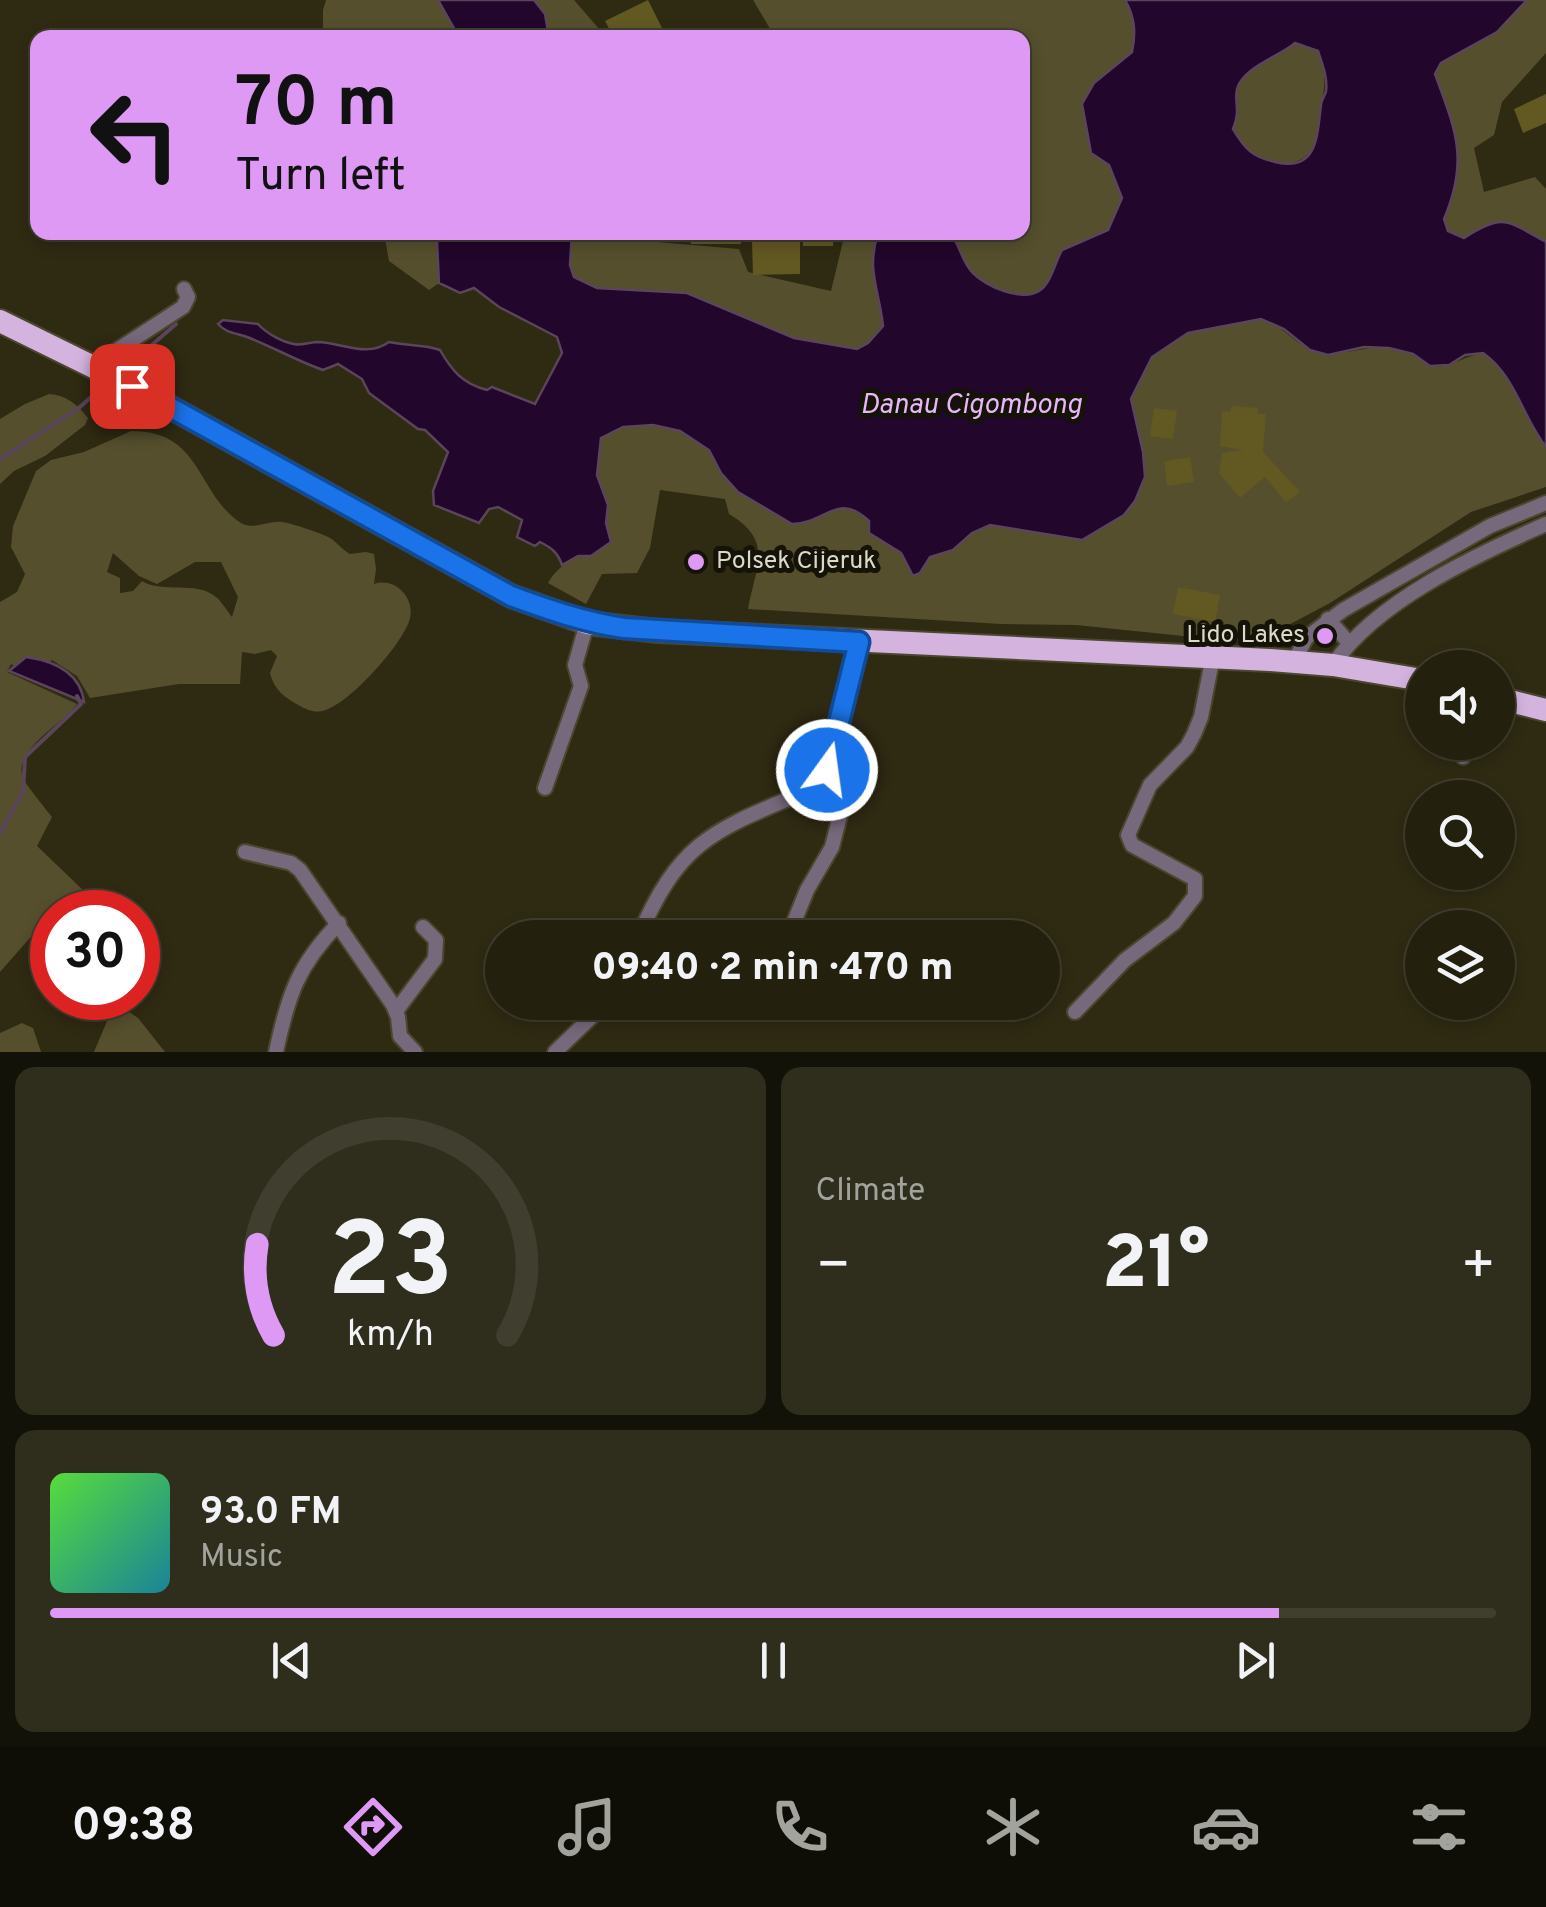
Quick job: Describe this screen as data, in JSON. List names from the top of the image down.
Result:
{
  "water": ["Danau Cigombong"],
  "places": ["Polsek Cijeruk", "Lido Lakes"],
  "page": {
    "turn": ["70 m", "Turn left"],
    "limit": "30",
    "trip": "09:40 · 2 min · 470 m",
    "tile": "Climate",
    "heat": ["−", "21°", "+"],
    "song": ["93.0 FM", "Music"],
    "tabs": "09:38",
    "gauge": ["23", "km/h"]
  }
}
